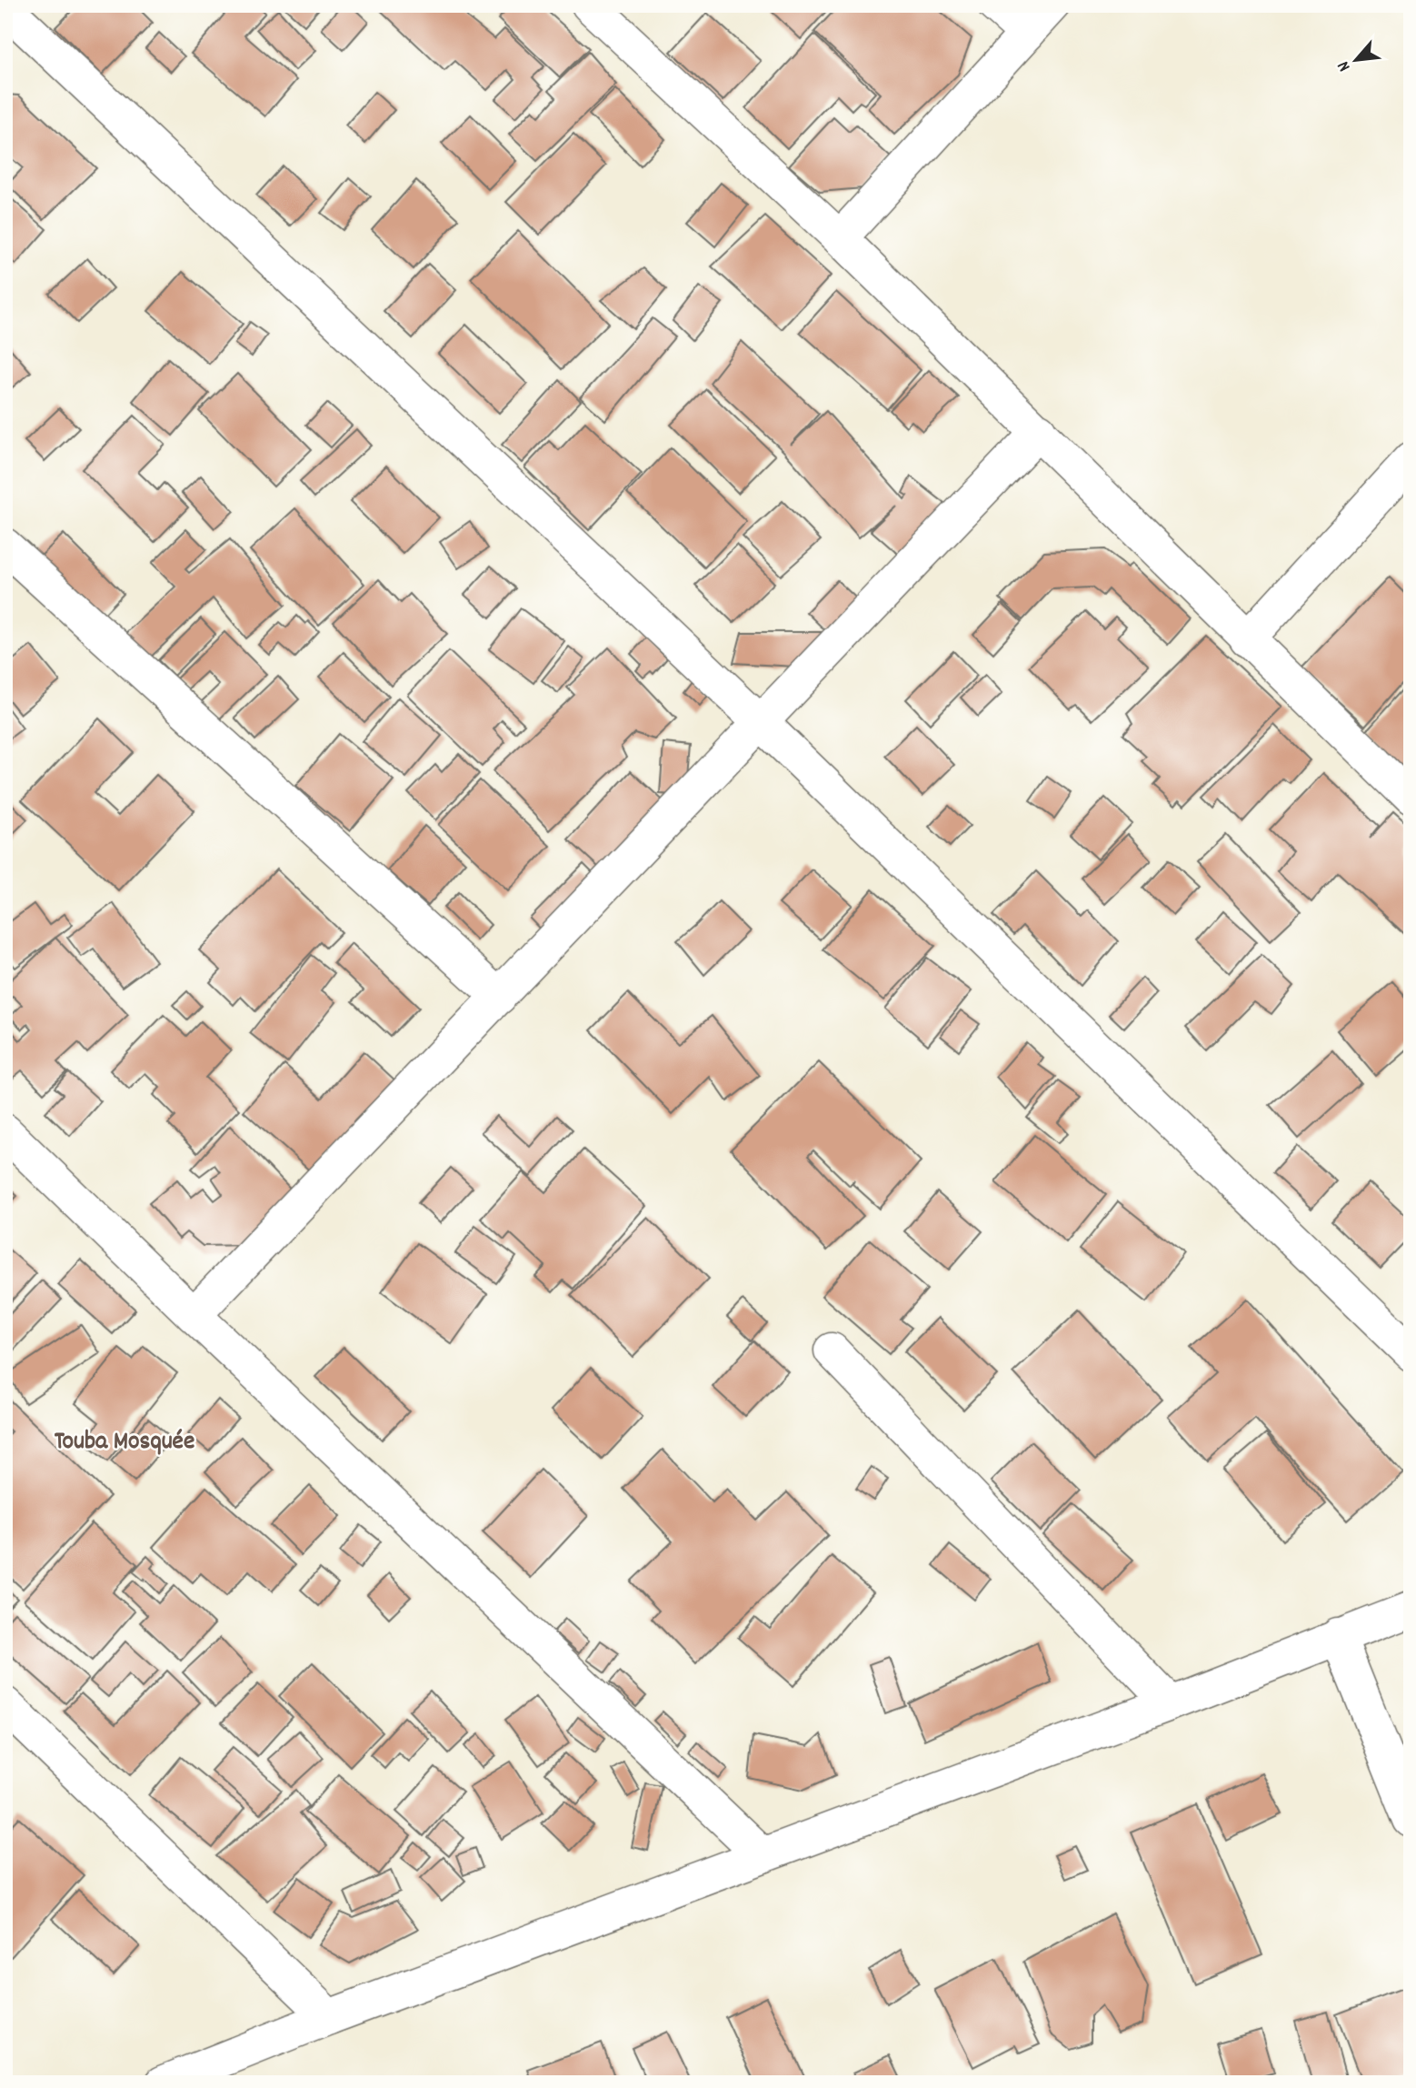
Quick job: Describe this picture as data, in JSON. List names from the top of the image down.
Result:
{
  "districts": ["Touba Mosquée"],
  "north": "bottom left"
}
